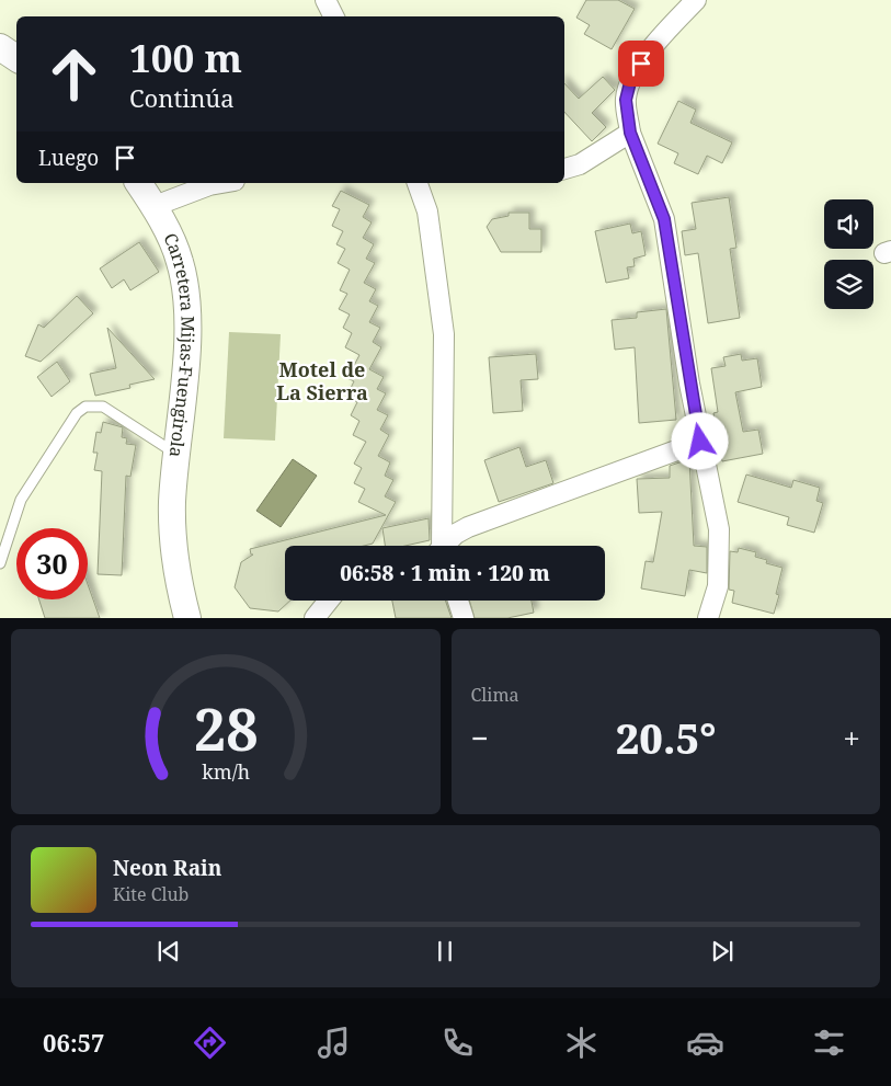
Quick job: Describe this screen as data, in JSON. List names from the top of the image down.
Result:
{
  "streets": {
    "main road": ["Carretera Mijas-Fuengirola"]
  },
  "districts": ["Motel de La Sierra"],
  "page": {
    "turn": ["100 m", "Continúa"],
    "then": "Luego",
    "limit": "30",
    "trip": "06:58 · 1 min · 120 m",
    "tile": "Clima",
    "heat": ["−", "20.5°", "+"],
    "song": ["Neon Rain", "Kite Club"],
    "tabs": "06:57",
    "gauge": ["28", "km/h"]
  }
}
